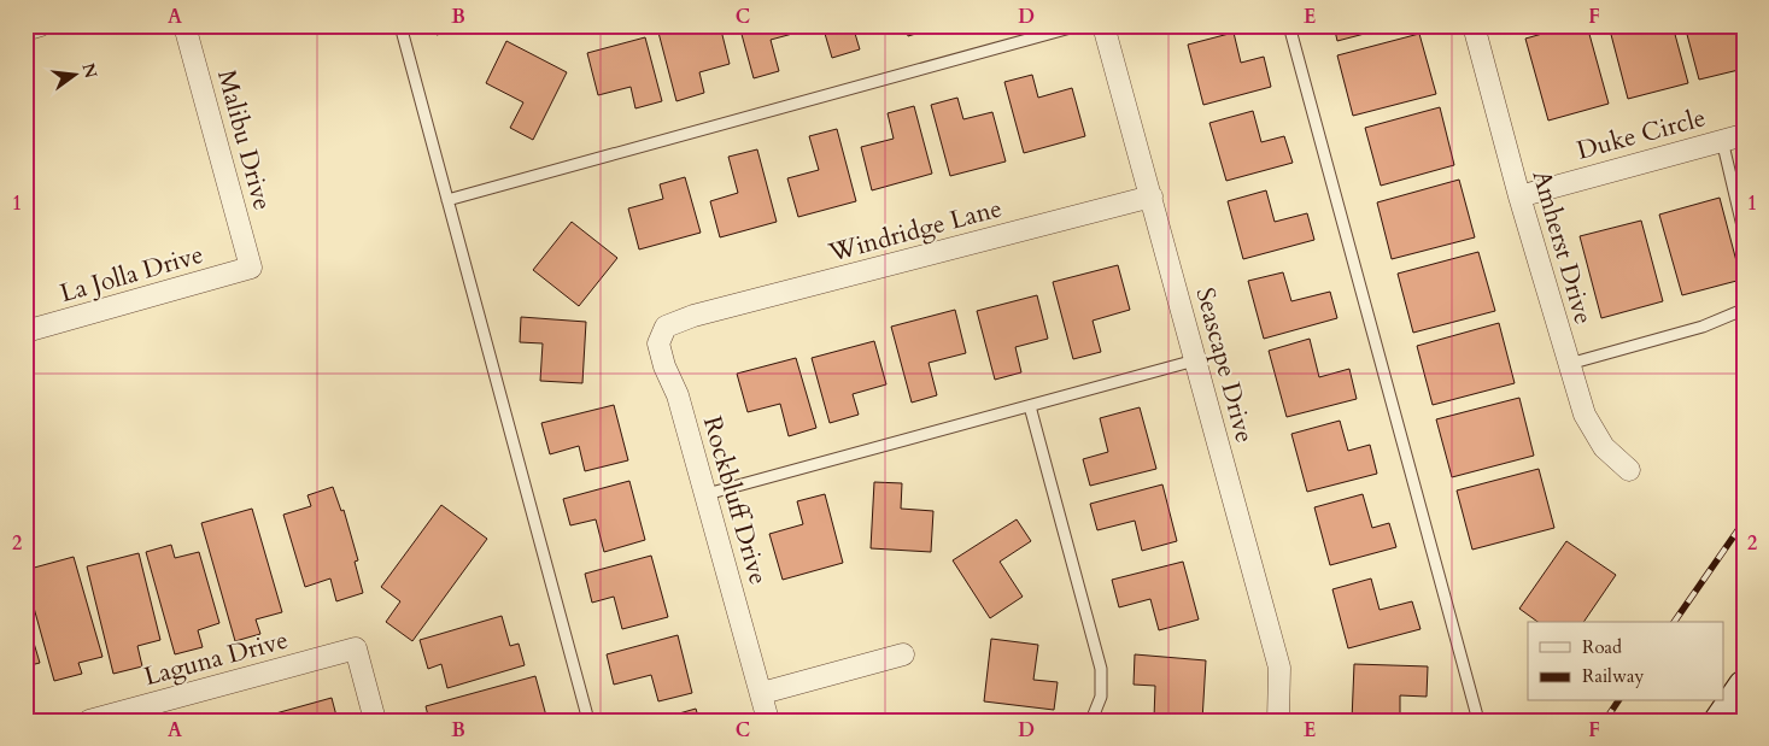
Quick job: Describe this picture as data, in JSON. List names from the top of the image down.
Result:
{
  "streets": {
    "street": [
      "Duke Circle",
      "Malibu Drive",
      "Windridge Lane",
      "Amherst Drive",
      "La Jolla Drive",
      "Seascape Drive",
      "Rockbluff Drive",
      "Laguna Drive"
    ]
  },
  "crossings": [
    ["Duke Circle", "Amherst Drive"],
    ["Malibu Drive", "La Jolla Drive"],
    ["Windridge Lane", "Seascape Drive"],
    ["Windridge Lane", "Rockbluff Drive"]
  ],
  "legend": ["Road", "Railway"],
  "north": "right",
  "grid": {
    "columns": [
      "A",
      "B",
      "C",
      "D",
      "E",
      "F"
    ],
    "rows": ["1", "2"]
  }
}
